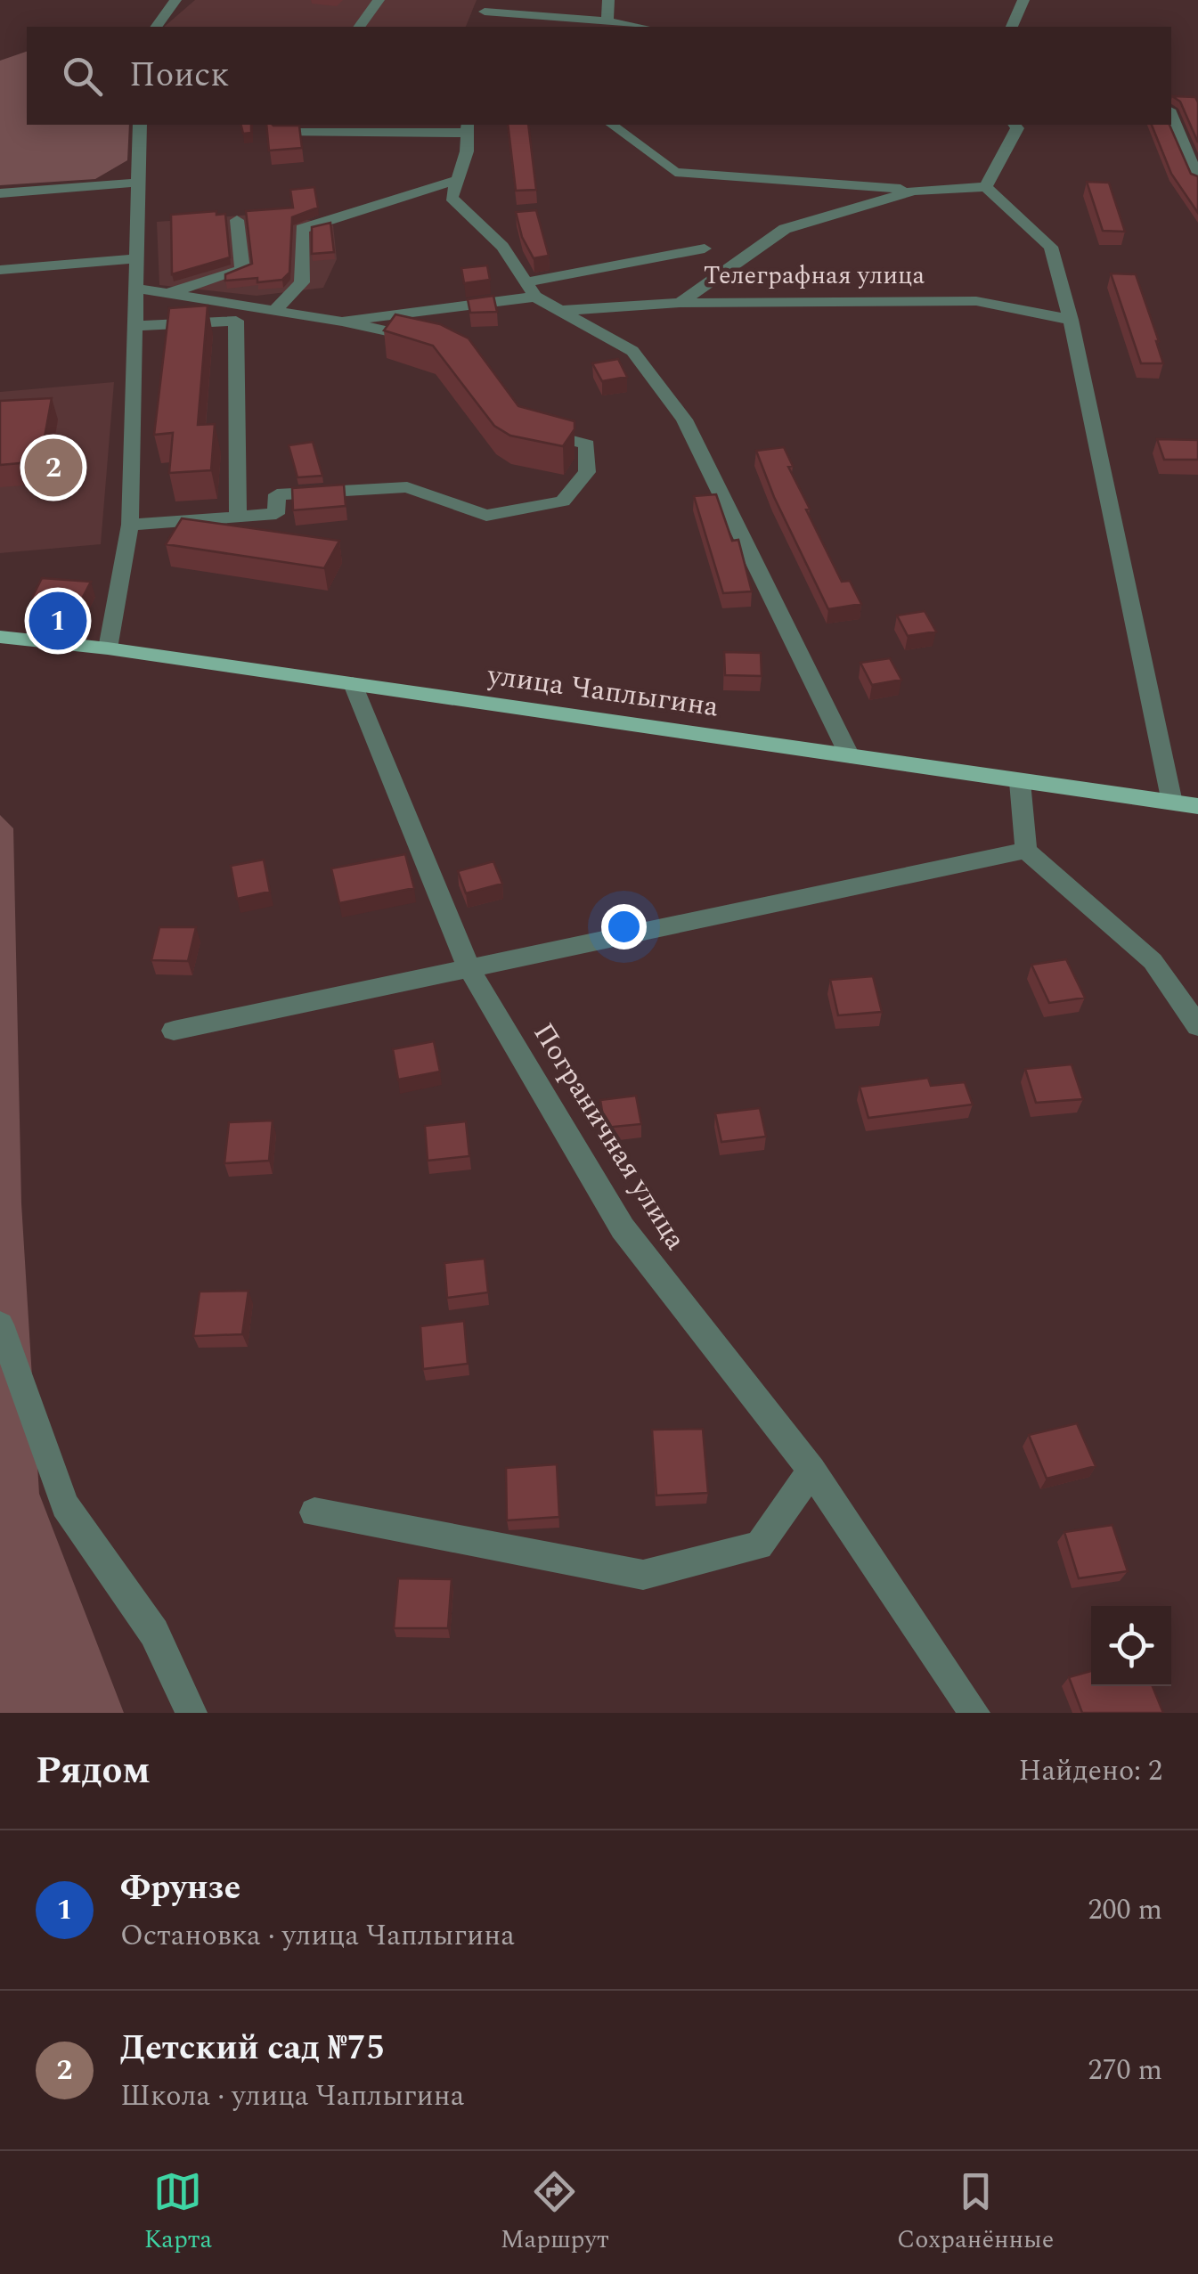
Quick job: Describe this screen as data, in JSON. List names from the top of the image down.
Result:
{
  "streets": {
    "main road": ["улица Чаплыгина"],
    "street": ["Телеграфная улица", "Пограничная улица"]
  },
  "crossings": [
    ["улица Чаплыгина", "Пограничная улица"]
  ],
  "page": {
    "search": "Поиск",
    "pins": ["2", "1"],
    "heading": ["Рядом", "Найдено: 2"],
    "list": [
      {
        "mark": "1",
        "name": "Фрунзе",
        "note": "Остановка · улица Чаплыгина",
        "value": "200 m"
      },
      {
        "mark": "2",
        "name": "Детский сад №75",
        "note": "Школа · улица Чаплыгина",
        "value": "270 m"
      }
    ],
    "nav": ["Карта", "Маршрут", "Сохранённые"]
  }
}
